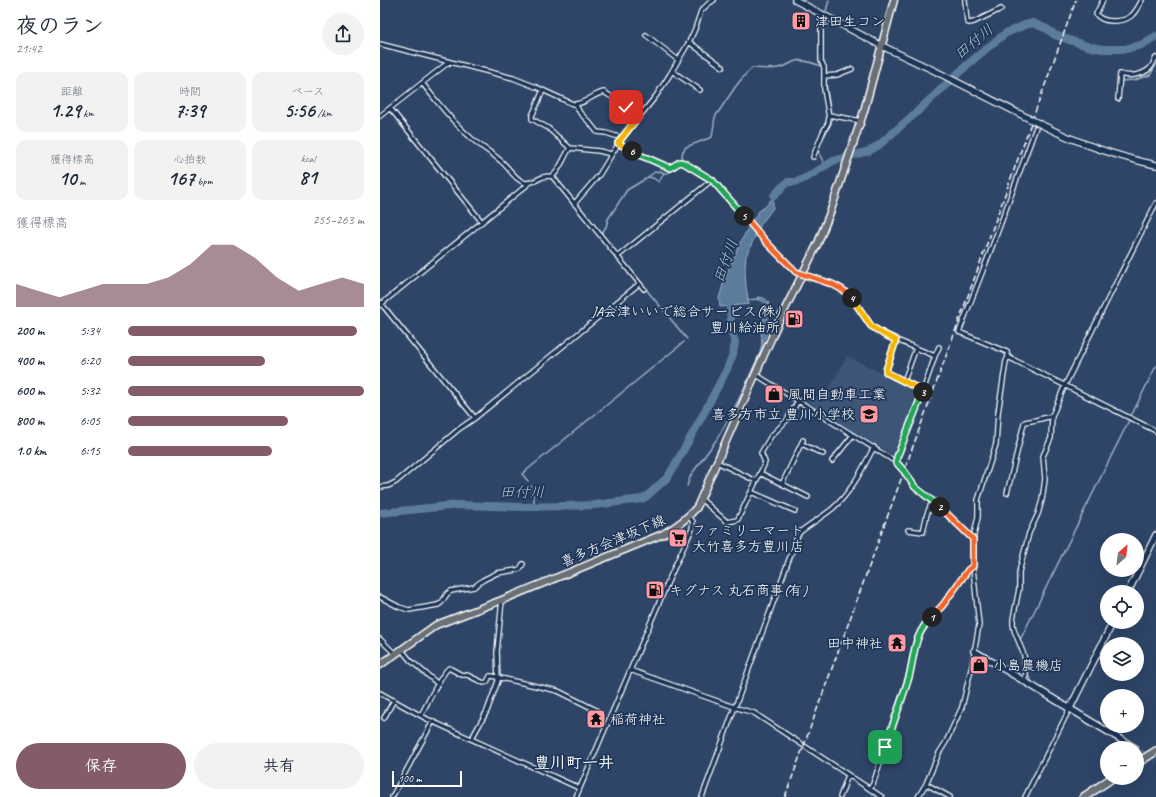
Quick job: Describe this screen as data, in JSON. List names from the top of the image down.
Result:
{
  "streets": {
    "main road": ["喜多方会津坂下線"]
  },
  "districts": ["豊川町一井"],
  "water": ["田付川"],
  "places": {
    "building": ["津田生コン"],
    "fuel station": ["JA会津いいで総合サービス(株) 豊川給油所", "キグナス 丸石商事(有)"],
    "shop": ["風間自動車工業", "小島農機店"],
    "school or university": ["喜多方市立 豊川小学校"],
    "supermarket": ["ファミリーマート 大竹喜多方豊川店"],
    "temple": ["田中神社", "稲荷神社"]
  },
  "scale_bar": "100 m",
  "north": "top right",
  "page": {
    "heading": ["夜のラン", "21:42"],
    "stats": [
      ["距離", "1.29 km"],
      ["時間", "7:39"],
      ["ペース", "5:56 /km"],
      ["獲得標高", "10 m"],
      ["心拍数", "167 bpm"],
      ["kcal", "81"]
    ],
    "pins": [
      "6",
      "5",
      "4",
      "3",
      "2",
      "1"
    ],
    "chart": ["獲得標高", "255–263 m"],
    "list": [
      {
        "name": "200 m",
        "note": "5:34"
      },
      {
        "name": "400 m",
        "note": "6:20"
      },
      {
        "name": "600 m",
        "note": "5:32"
      },
      {
        "name": "800 m",
        "note": "6:05"
      },
      {
        "name": "1.0 km",
        "note": "6:15"
      }
    ],
    "map_buttons": ["+", "−"],
    "buttons": ["保存", "共有"],
    "scale": "100 m"
  }
}
